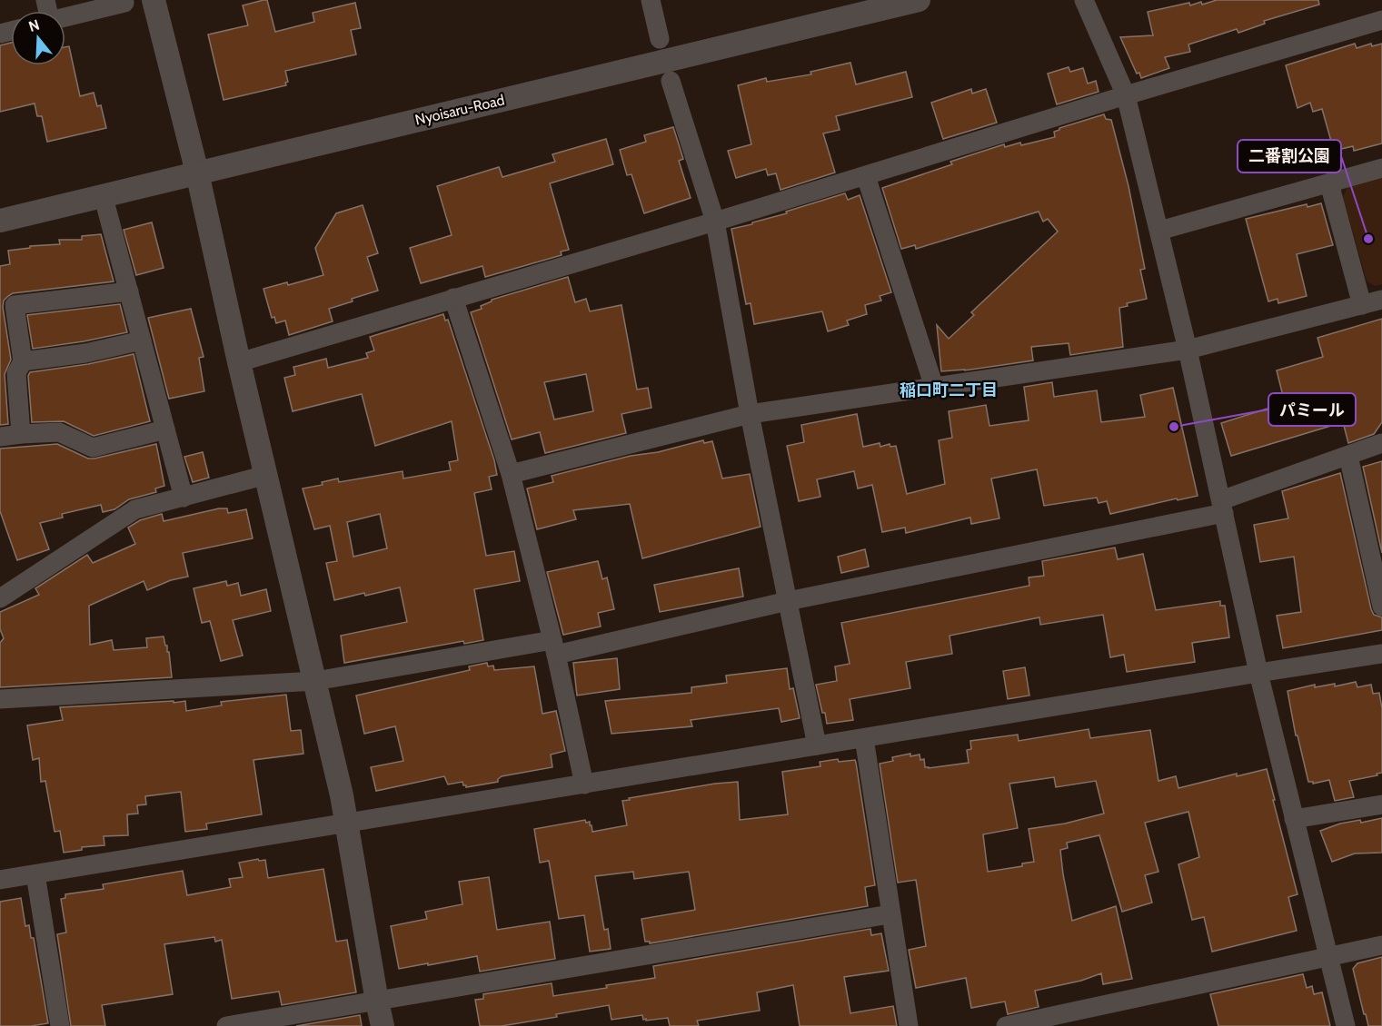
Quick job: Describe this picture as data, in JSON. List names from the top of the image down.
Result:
{
  "streets": {
    "street": ["Nyoisaru-Road"]
  },
  "districts": ["稲口町二丁目"],
  "places": ["二番割公園", "パミール"],
  "north": "top"
}
